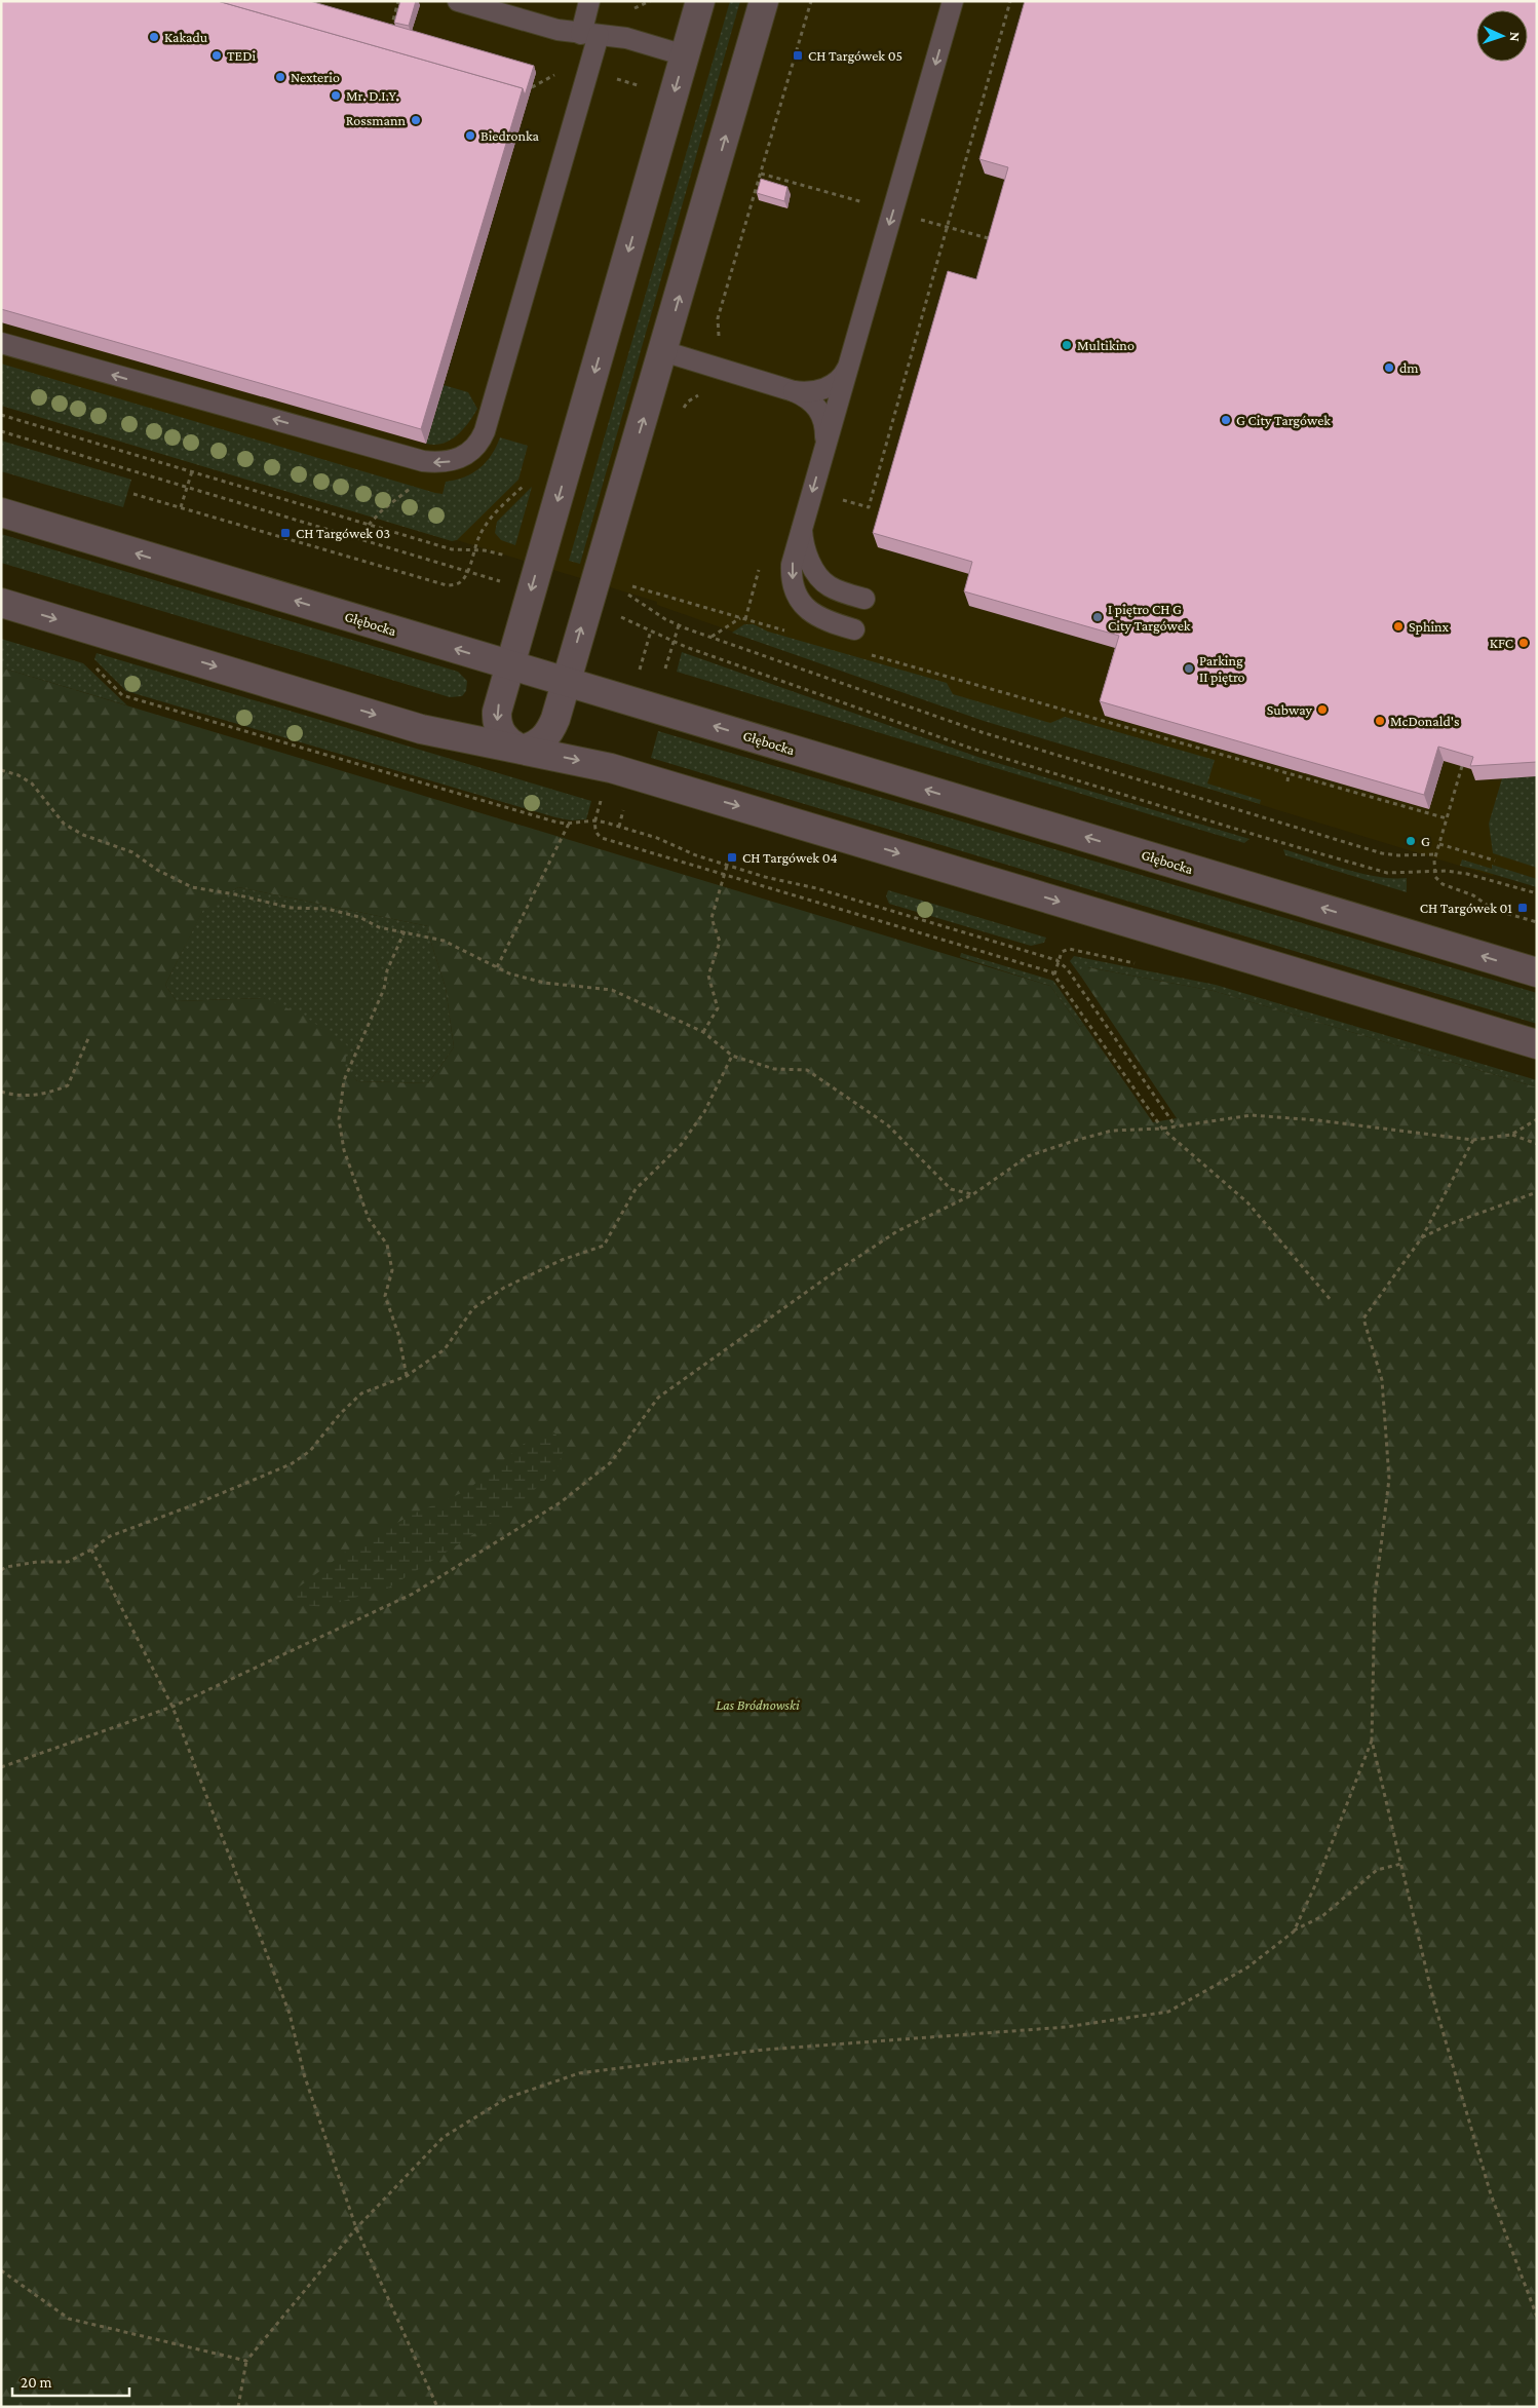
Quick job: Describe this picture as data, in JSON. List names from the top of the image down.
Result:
{
  "streets": {
    "street": ["Głębocka"]
  },
  "parks": ["Las Bródnowski"],
  "places": {
    "other": [
      "Kakadu",
      "TEDi",
      "Nexterio",
      "Mr. D.I.Y.",
      "Rossmann",
      "Biedronka",
      "Multikino",
      "dm",
      "G City Targówek",
      "I piętro CH G City Targówek",
      "Sphinx",
      "KFC",
      "Parking II piętro",
      "Subway",
      "McDonald's",
      "G"
    ],
    "transit": [
      "CH Targówek 05",
      "CH Targówek 03",
      "CH Targówek 04",
      "CH Targówek 01"
    ]
  },
  "scale_bar": "20 m",
  "north": "right"
}
